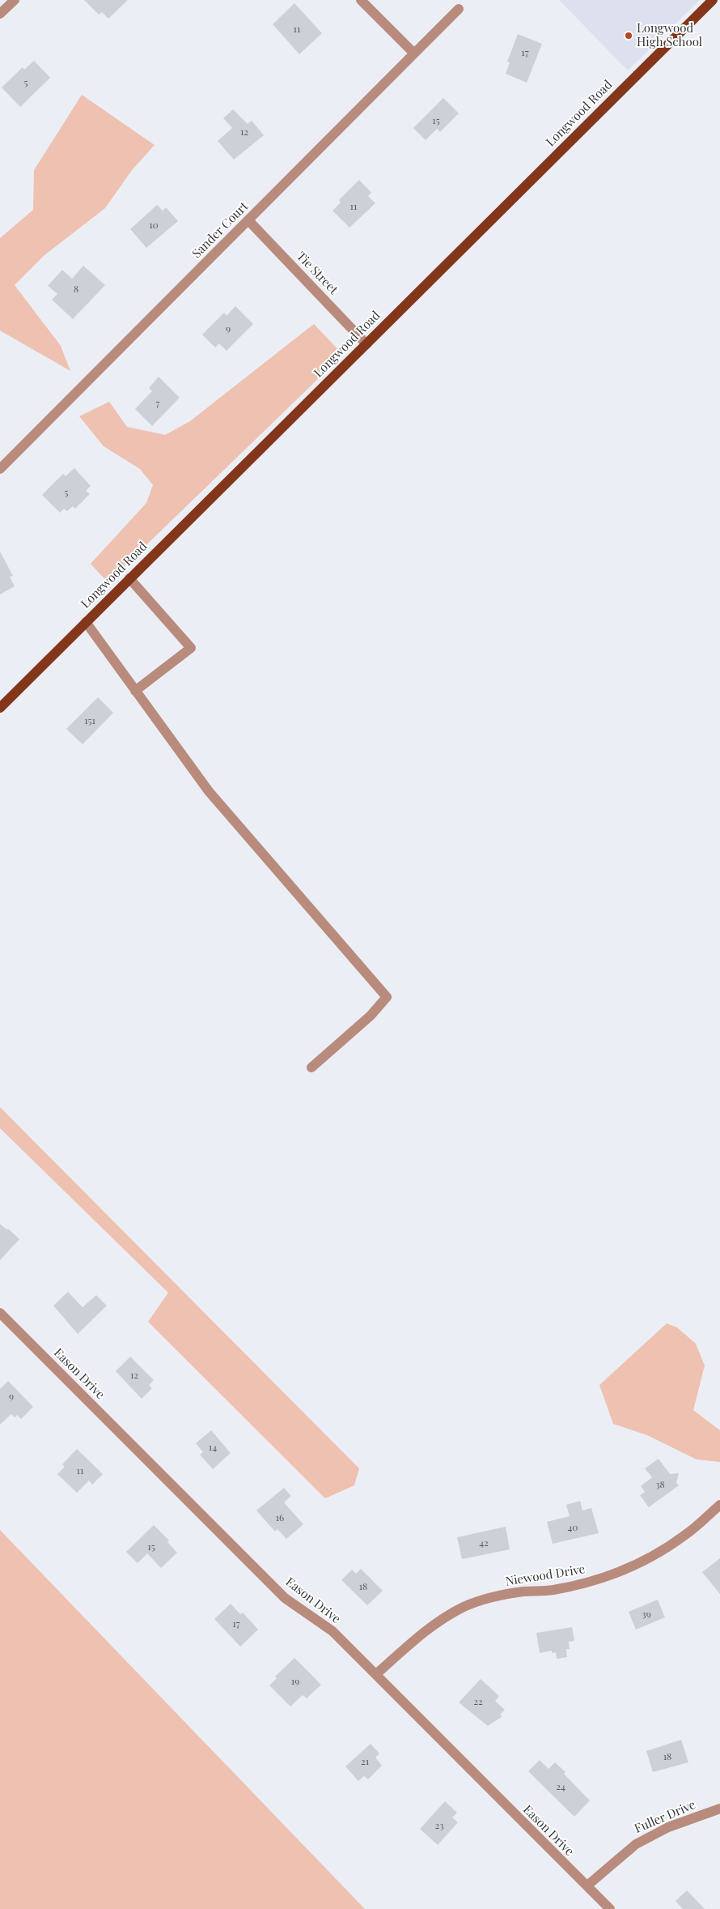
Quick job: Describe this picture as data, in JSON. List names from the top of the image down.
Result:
{
  "streets": {
    "main road": ["Longwood Road"],
    "street": [
      "Sander Court",
      "Tie Street",
      "Eason Drive",
      "Niewood Drive",
      "Fuller Drive"
    ]
  },
  "crossings": [
    ["Longwood Road", "Tie Street"],
    ["Sander Court", "Tie Street"],
    ["Eason Drive", "Niewood Drive"],
    ["Eason Drive", "Fuller Drive"]
  ],
  "places": ["Longwood High School"],
  "house_numbers": [
    "11",
    "17",
    "5",
    "15",
    "12",
    "11",
    "10",
    "8",
    "9",
    "7",
    "5",
    "151",
    "12",
    "9",
    "14",
    "11",
    "38",
    "16",
    "40",
    "42",
    "15",
    "18",
    "39",
    "17",
    "19",
    "22",
    "18",
    "21",
    "24",
    "23"
  ]
}
